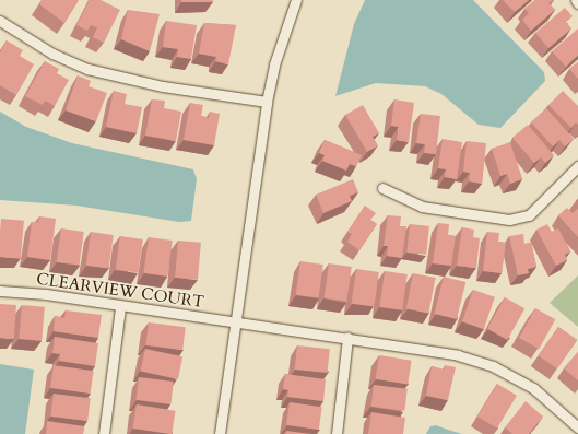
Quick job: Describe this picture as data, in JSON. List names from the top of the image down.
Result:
{
  "streets": {
    "street": ["CLEARVIEW COURT"]
  }
}
